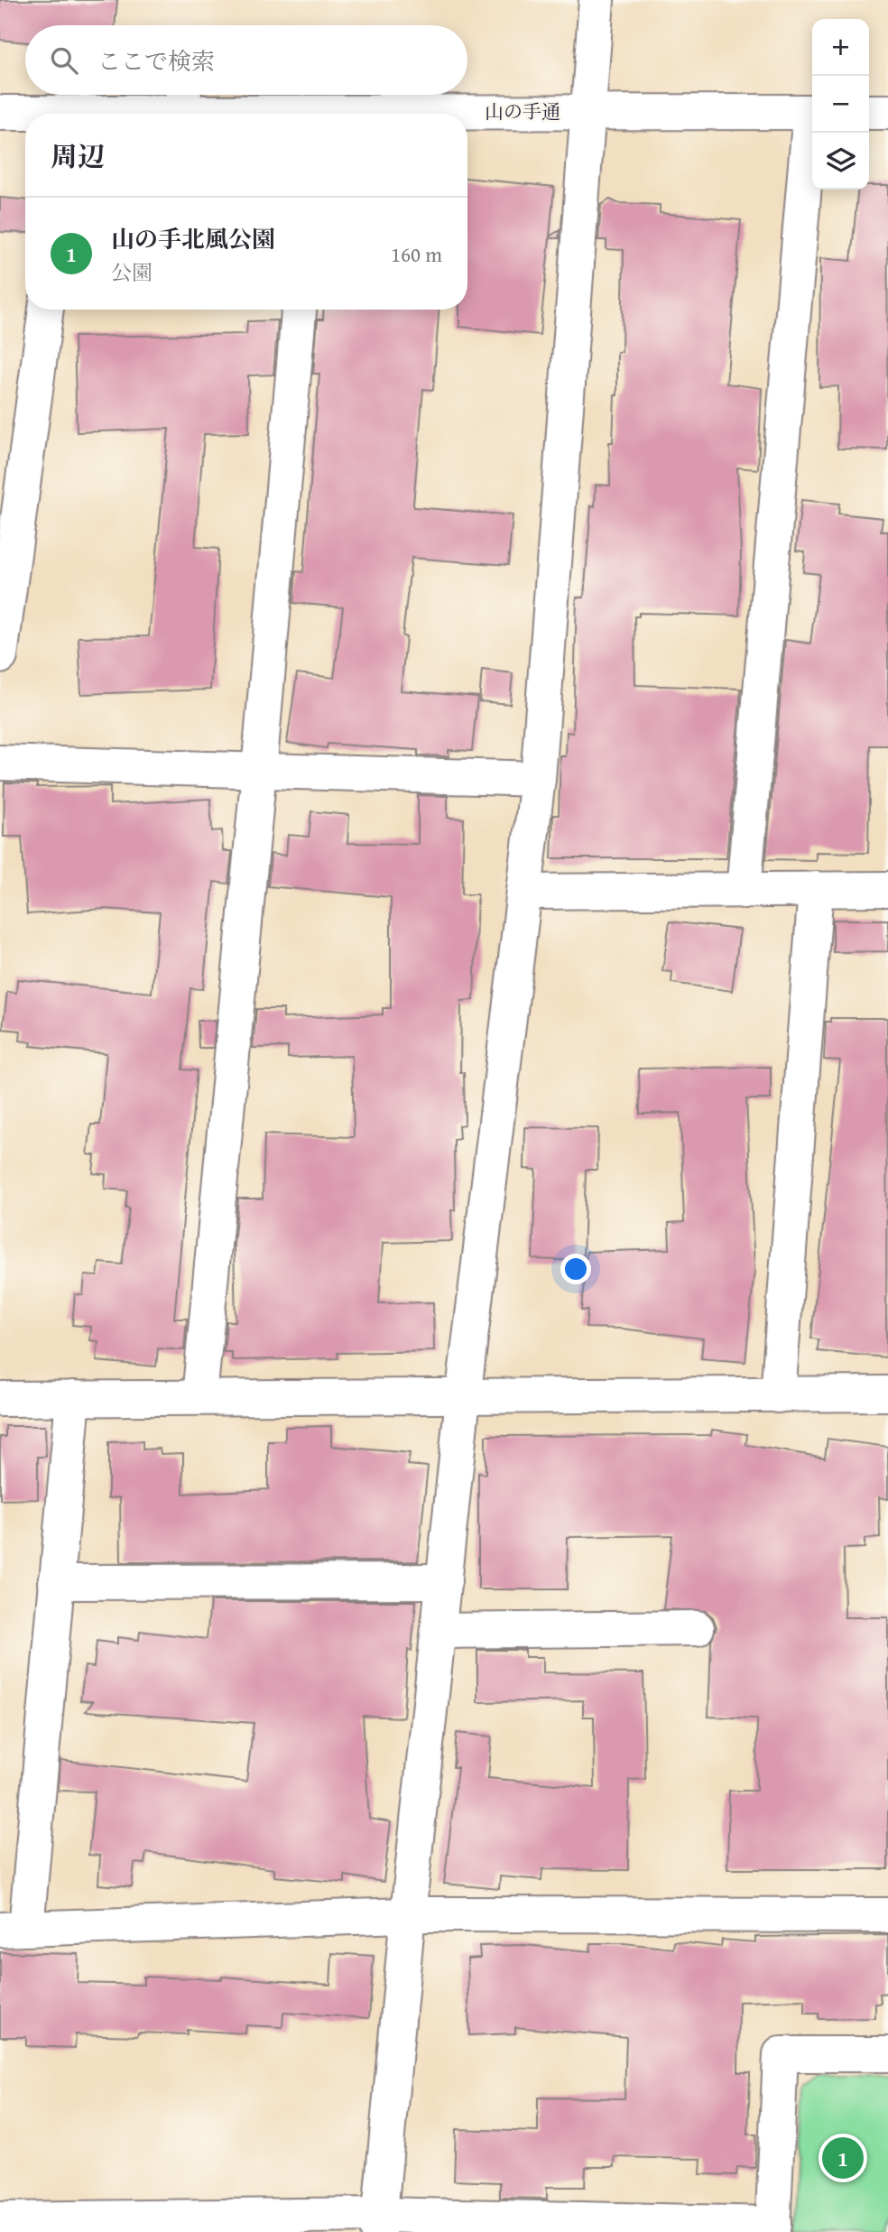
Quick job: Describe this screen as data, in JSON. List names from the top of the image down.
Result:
{
  "streets": {
    "street": ["山の手通"]
  },
  "page": {
    "map_buttons": ["+", "−"],
    "search": "ここで検索",
    "heading": "周辺",
    "list": [
      {
        "mark": "1",
        "name": "山の手北風公園",
        "note": "公園",
        "value": "160 m"
      }
    ],
    "pins": "1"
  }
}
